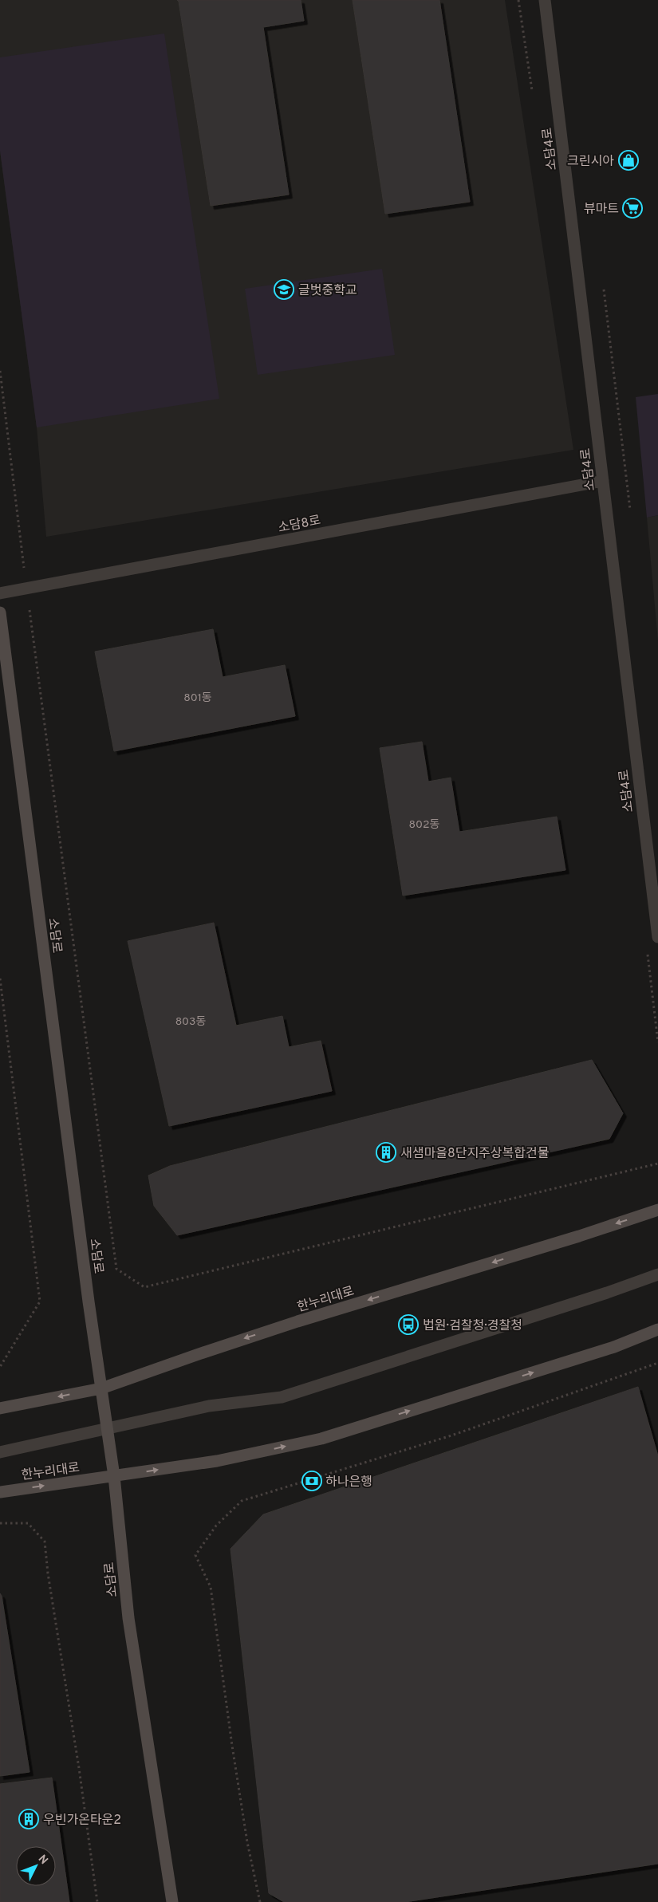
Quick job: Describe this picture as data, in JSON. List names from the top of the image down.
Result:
{
  "streets": {
    "street": [
      "소담4로",
      "소담8로",
      "소담로",
      "한누리대로"
    ]
  },
  "crossings": [
    ["소담4로", "소담8로"],
    ["소담로", "한누리대로"]
  ],
  "places": {
    "shop": ["크린시아"],
    "supermarket": ["뷰마트"],
    "school or university": ["글벗중학교"],
    "building": ["새샘마을8단지주상복합건물", "우빈가온타운2"],
    "bus stop": ["법원·검찰청·경찰청"],
    "bank": ["하나은행"]
  },
  "house_numbers": ["801동", "802동", "803동"],
  "north": "top right"
}
